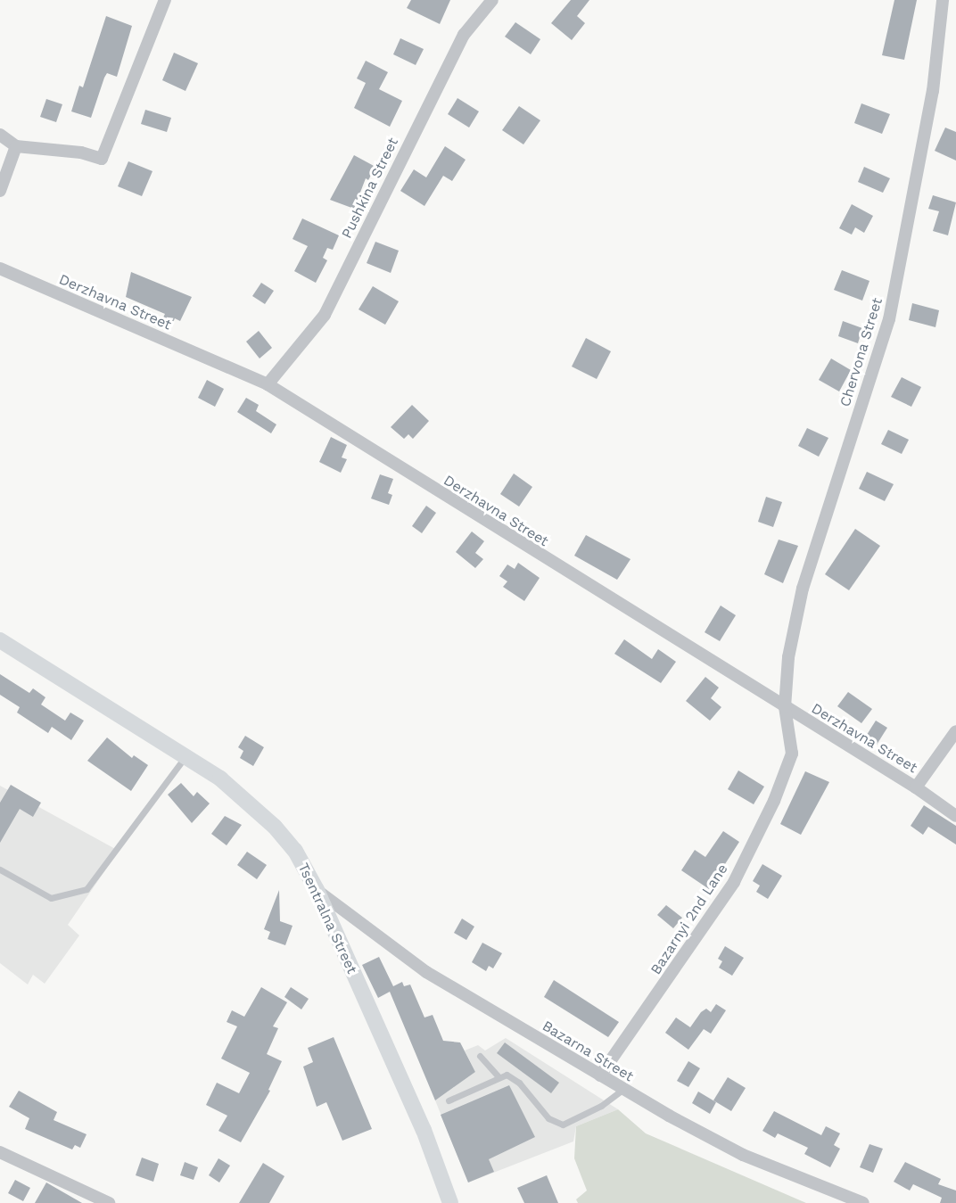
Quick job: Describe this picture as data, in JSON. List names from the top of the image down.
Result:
{
  "streets": {
    "main road": ["Tsentralna Street"],
    "street": [
      "Pushkina Street",
      "Derzhavna Street",
      "Chervona Street",
      "Bazarnyi 2nd Lane",
      "Bazarna Street"
    ]
  },
  "crossings": [
    ["Pushkina Street", "Derzhavna Street"],
    ["Derzhavna Street", "Chervona Street"],
    ["Derzhavna Street", "Bazarnyi 2nd Lane"],
    ["Chervona Street", "Bazarnyi 2nd Lane"],
    ["Tsentralna Street", "Bazarna Street"],
    ["Bazarnyi 2nd Lane", "Bazarna Street"]
  ]
}
